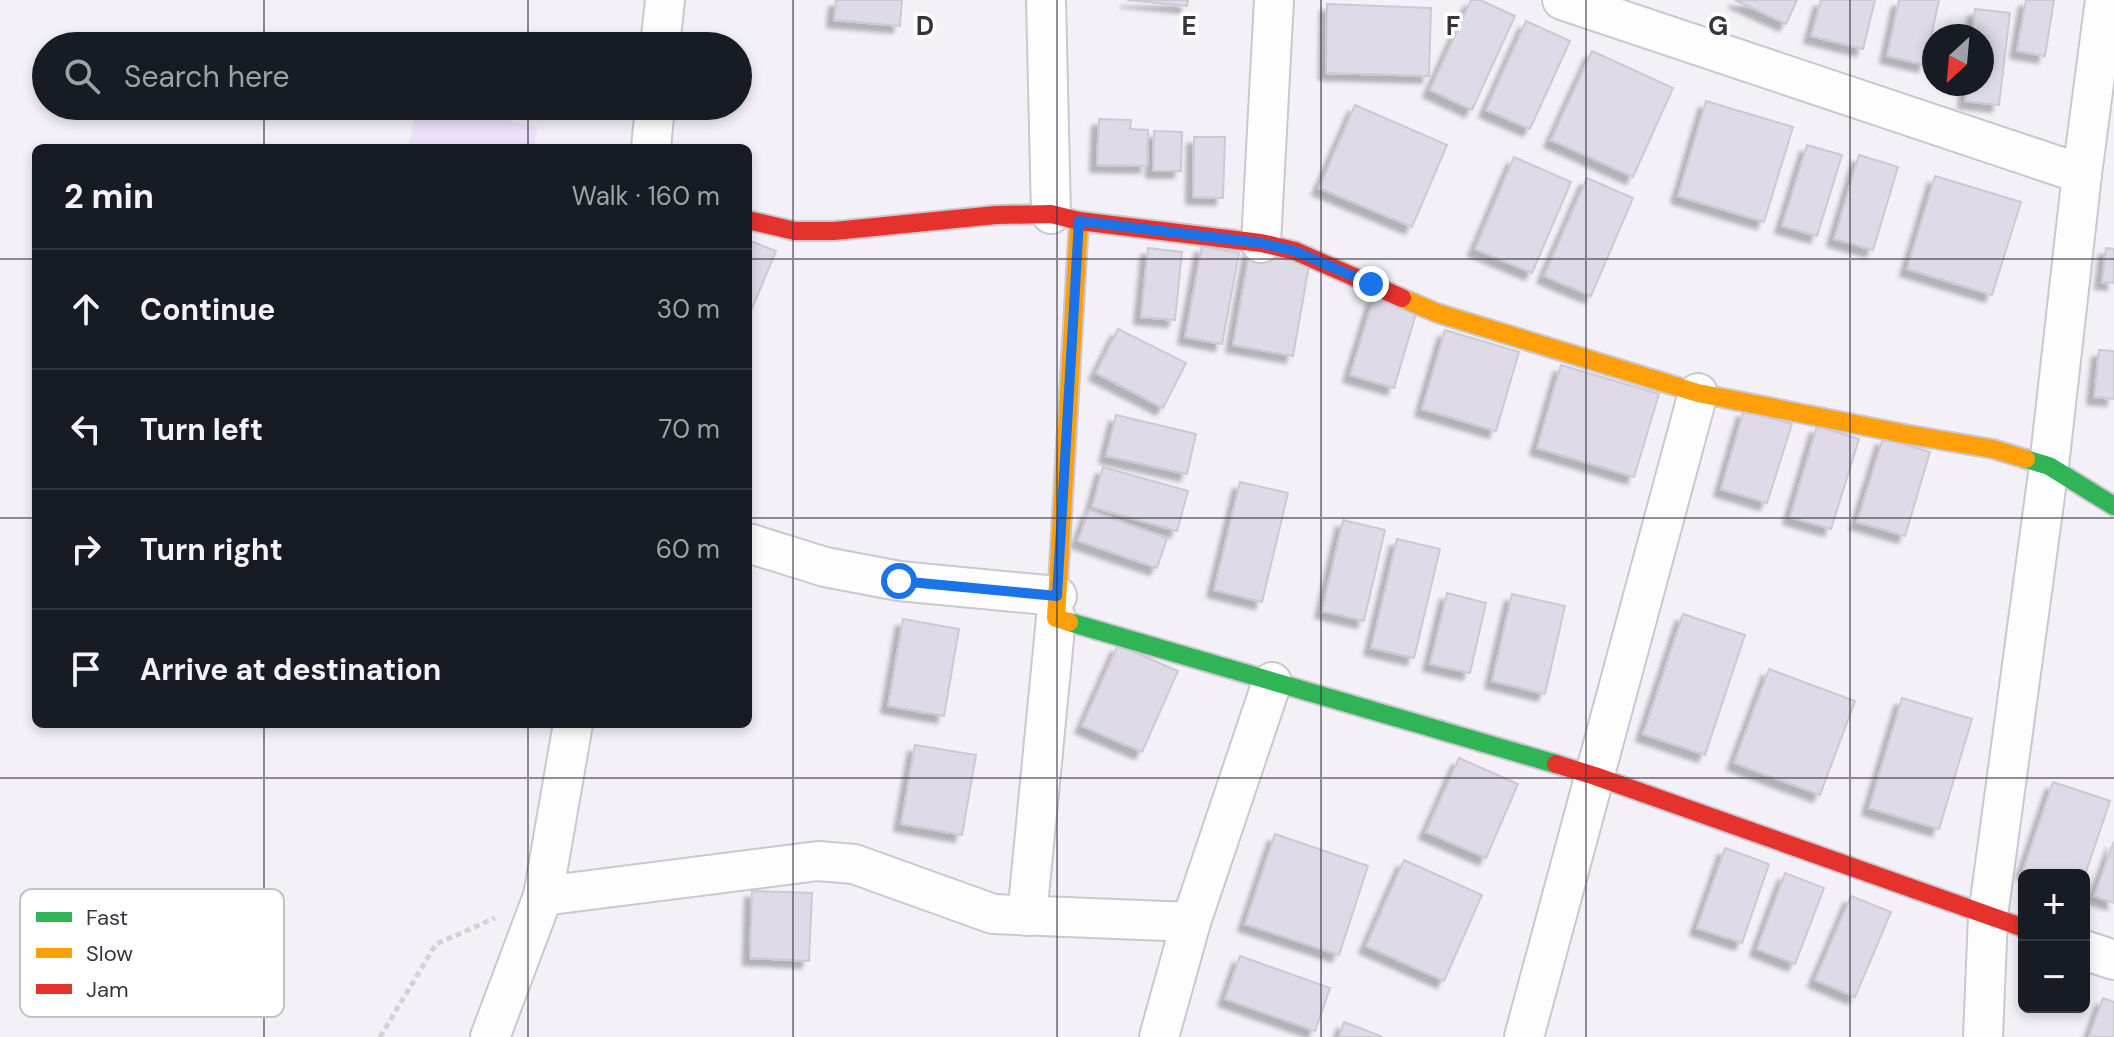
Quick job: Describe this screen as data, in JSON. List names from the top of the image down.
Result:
{
  "legend": ["Fast", "Slow", "Jam"],
  "north": "bottom left",
  "page": {
    "search": "Search here",
    "heading": ["2 min", "Walk · 160 m"],
    "list": [
      ["Continue", "30 m"],
      ["Turn left", "70 m"],
      ["Turn right", "60 m"],
      "Arrive at destination"
    ],
    "map_buttons": ["+", "−"]
  },
  "grid": {
    "columns": [
      "D",
      "E",
      "F",
      "G"
    ]
  }
}
